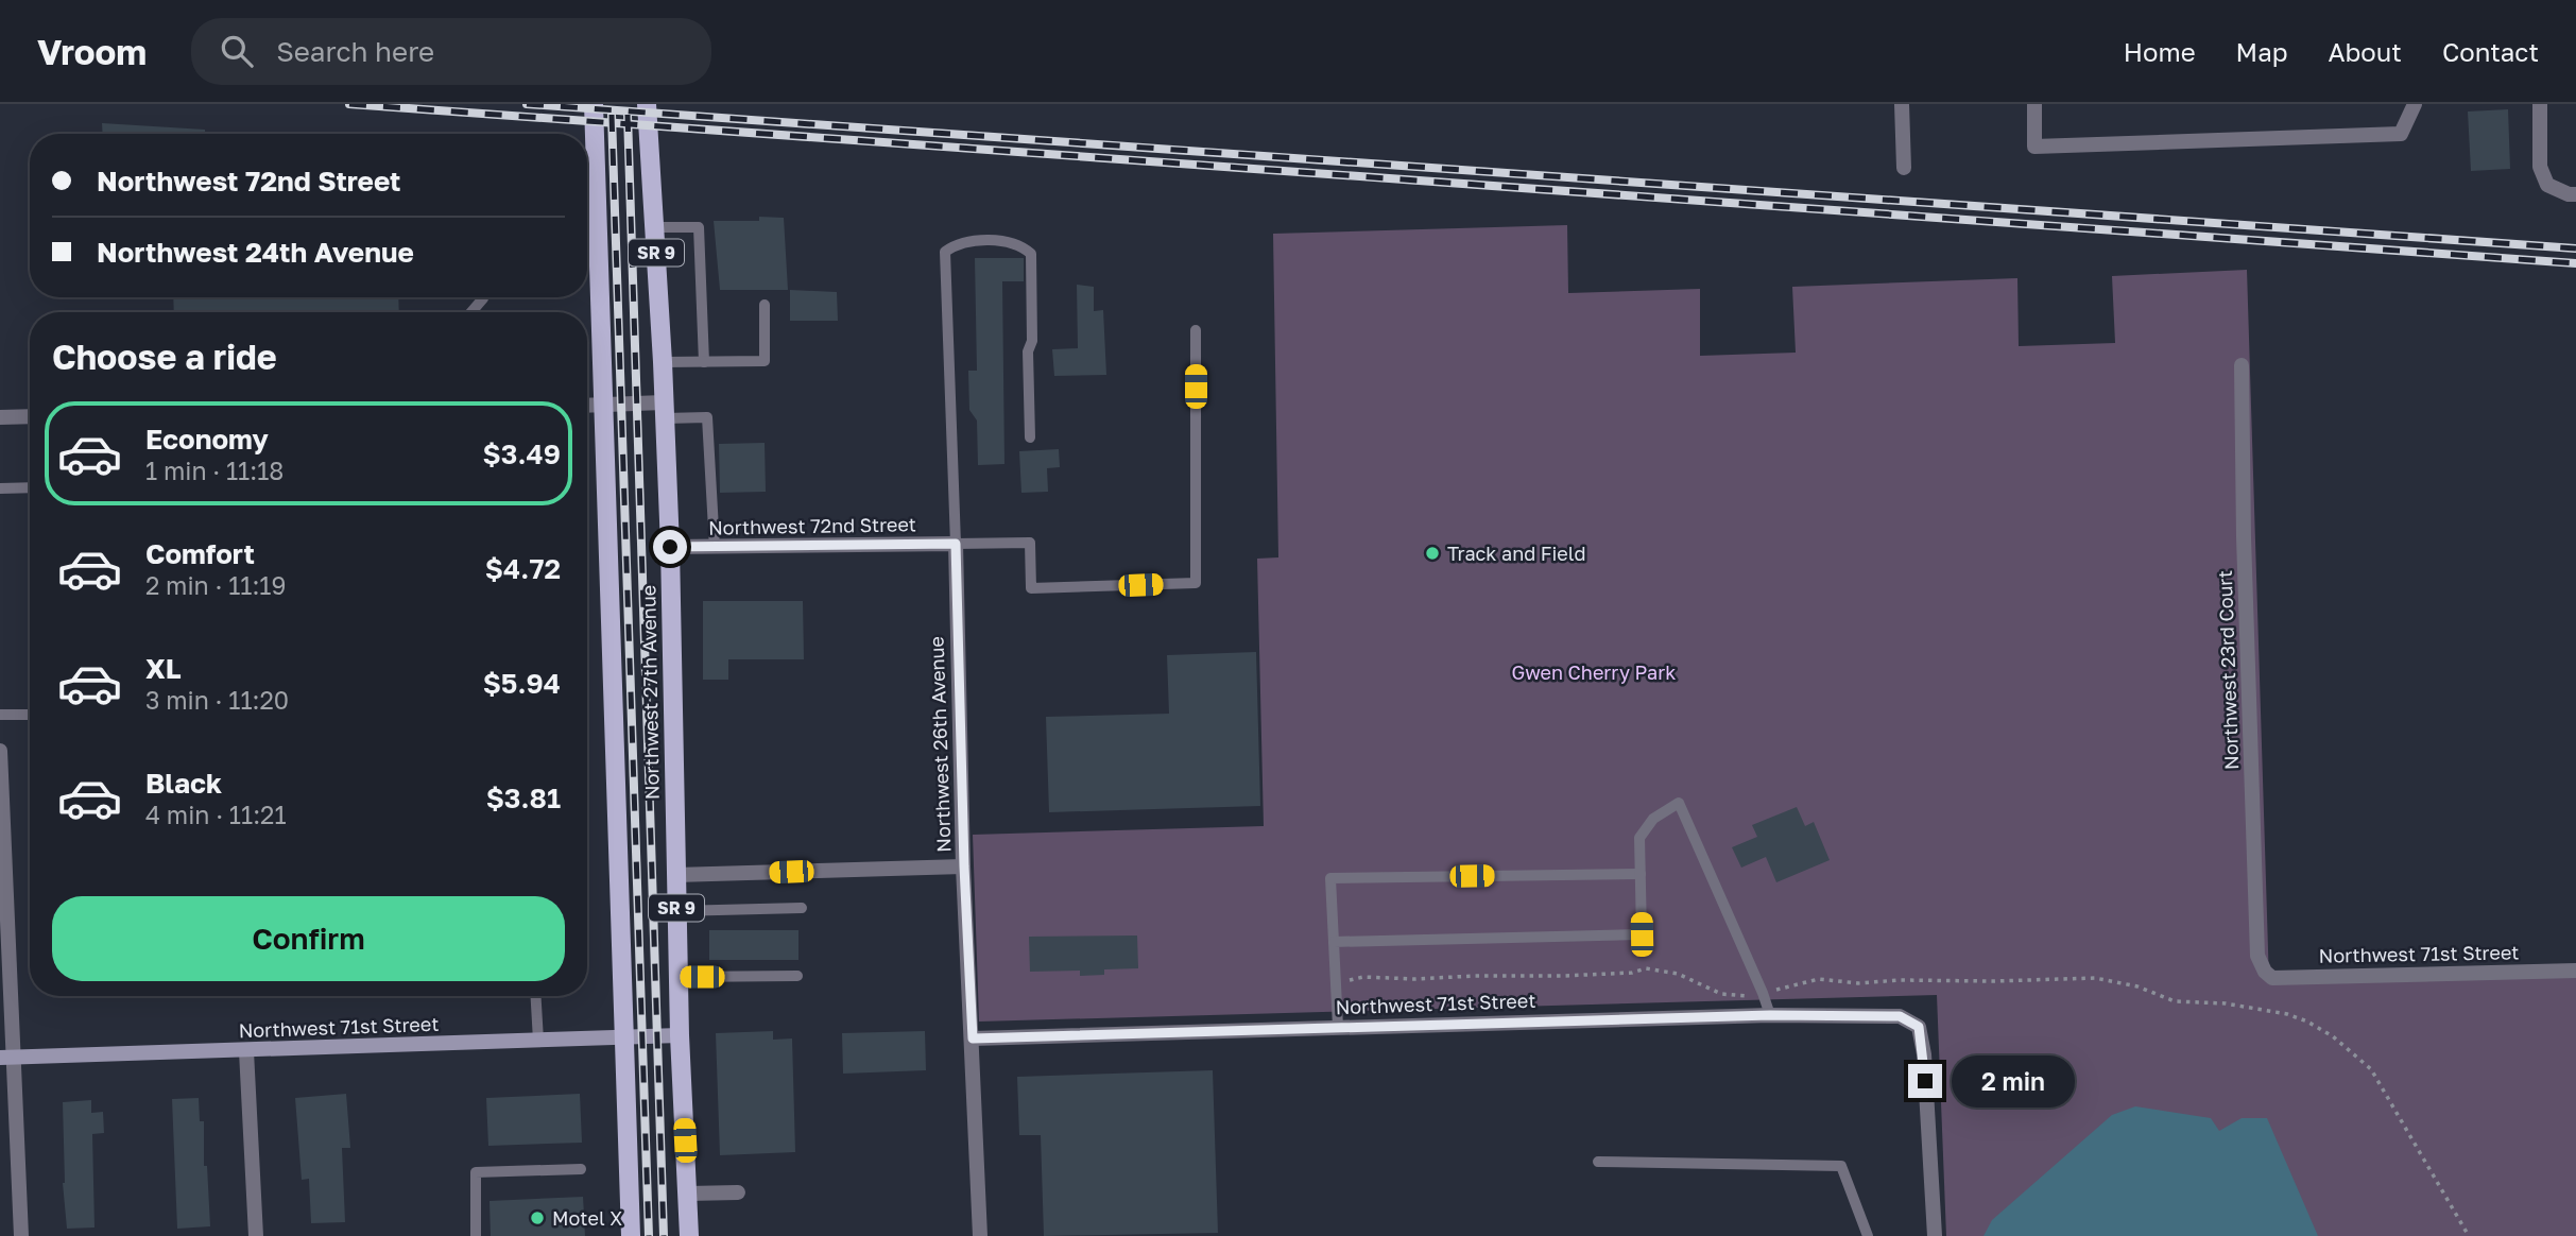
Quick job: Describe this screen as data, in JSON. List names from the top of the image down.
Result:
{
  "streets": {
    "main road": ["SR 9", "Northwest 27th Avenue"],
    "street": [
      "Northwest 72nd Street",
      "Northwest 23rd Court",
      "Northwest 26th Avenue",
      "Northwest 71st Street"
    ]
  },
  "crossings": [
    ["Northwest 72nd Street", "Northwest 27th Avenue"],
    ["Northwest 72nd Street", "Northwest 26th Avenue"],
    ["Northwest 23rd Court", "Northwest 71st Street"],
    ["Northwest 27th Avenue", "Northwest 71st Street"],
    ["Northwest 26th Avenue", "Northwest 71st Street"]
  ],
  "parks": ["Gwen Cherry Park"],
  "places": ["Track and Field", "Motel X"],
  "page": {
    "header": "Vroom",
    "search": "Search here",
    "nav": [
      "Home",
      "Map",
      "About",
      "Contact"
    ],
    "banner": ["Northwest 72nd Street", "Northwest 24th Avenue"],
    "heading": "Choose a ride",
    "list": [
      {
        "name": "Economy",
        "note": "1 min · 11:18",
        "value": "$3.49"
      },
      {
        "name": "Comfort",
        "note": "2 min · 11:19",
        "value": "$4.72"
      },
      {
        "name": "XL",
        "note": "3 min · 11:20",
        "value": "$5.94"
      },
      {
        "name": "Black",
        "note": "4 min · 11:21",
        "value": "$3.81"
      }
    ],
    "buttons": "Confirm",
    "bubble": "2 min"
  }
}
